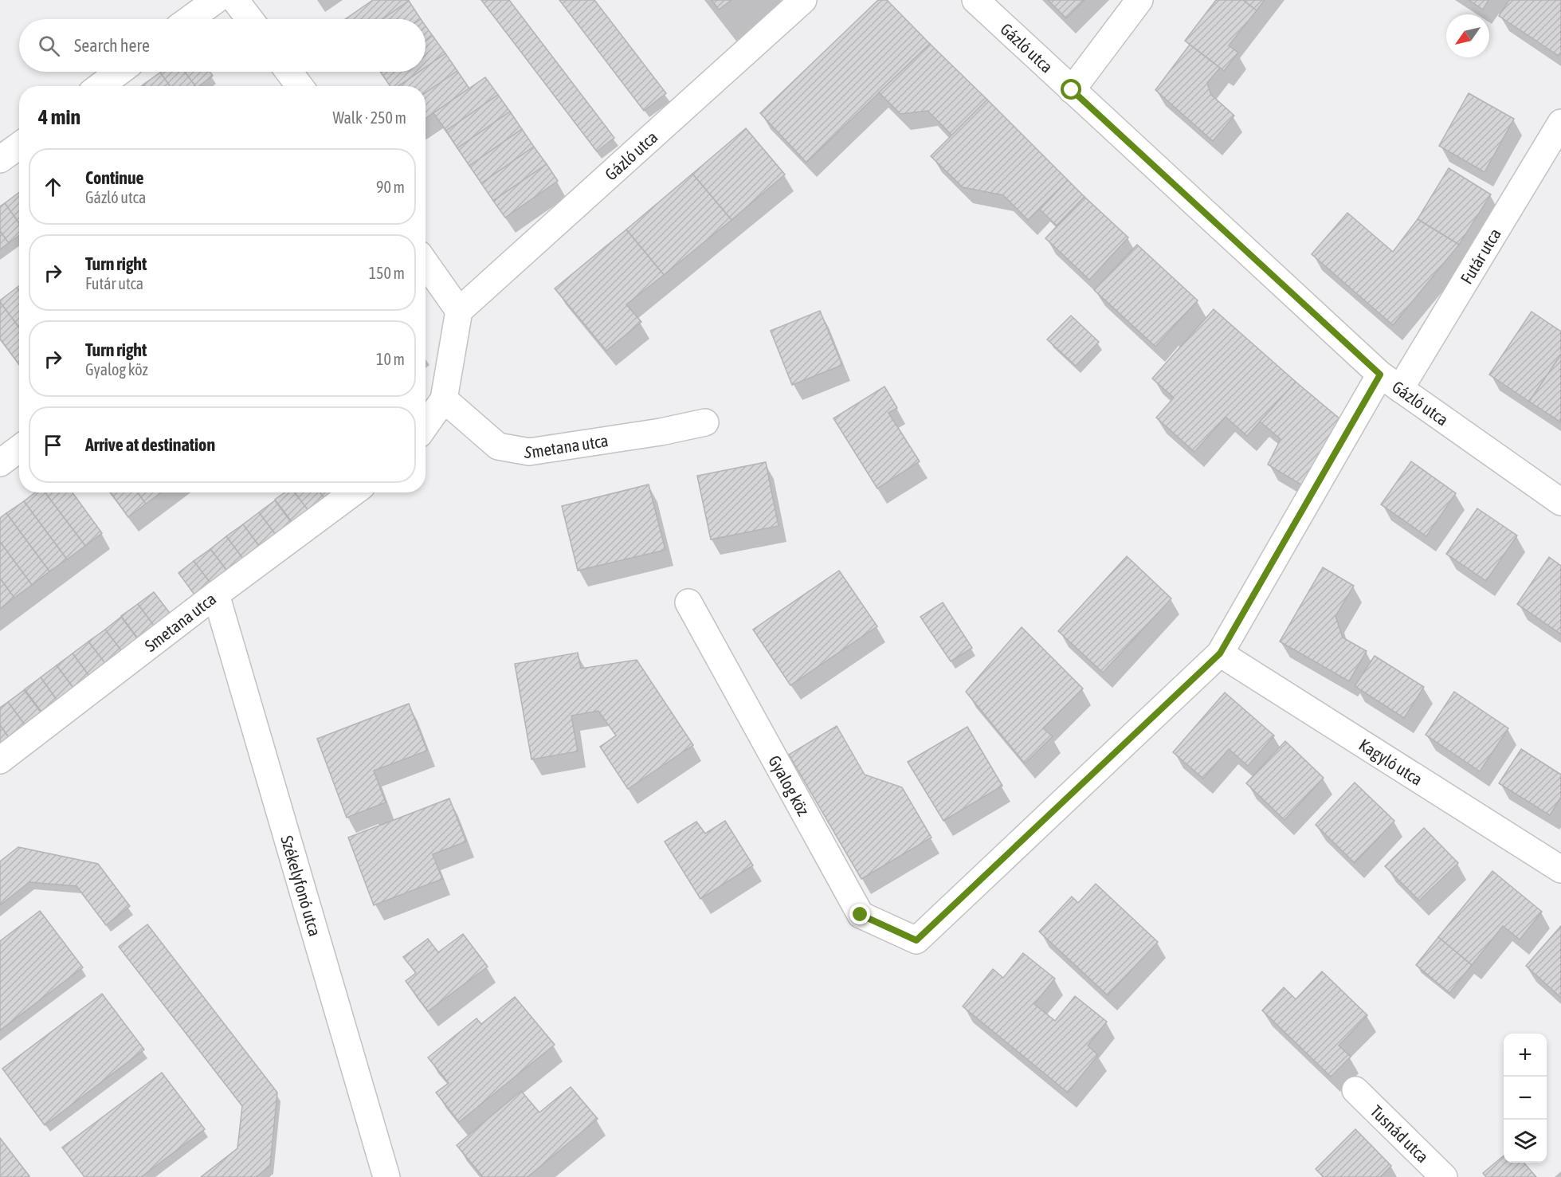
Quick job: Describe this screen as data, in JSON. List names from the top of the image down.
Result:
{
  "streets": {
    "street": [
      "Gázló utca",
      "Futár utca",
      "Smetana utca",
      "Kagyló utca",
      "Gyalog köz",
      "Székelyfonó utca",
      "Tusnád utca"
    ]
  },
  "crossings": [
    ["Gázló utca", "Futár utca"],
    ["Futár utca", "Kagyló utca"],
    ["Futár utca", "Gyalog köz"],
    ["Smetana utca", "Székelyfonó utca"]
  ],
  "north": "bottom left",
  "page": {
    "search": "Search here",
    "heading": ["4 min", "Walk · 250 m"],
    "list": [
      ["Continue", "Gázló utca", "90 m"],
      ["Turn right", "Futár utca", "150 m"],
      ["Turn right", "Gyalog köz", "10 m"],
      "Arrive at destination"
    ],
    "map_buttons": ["+", "−"]
  }
}
